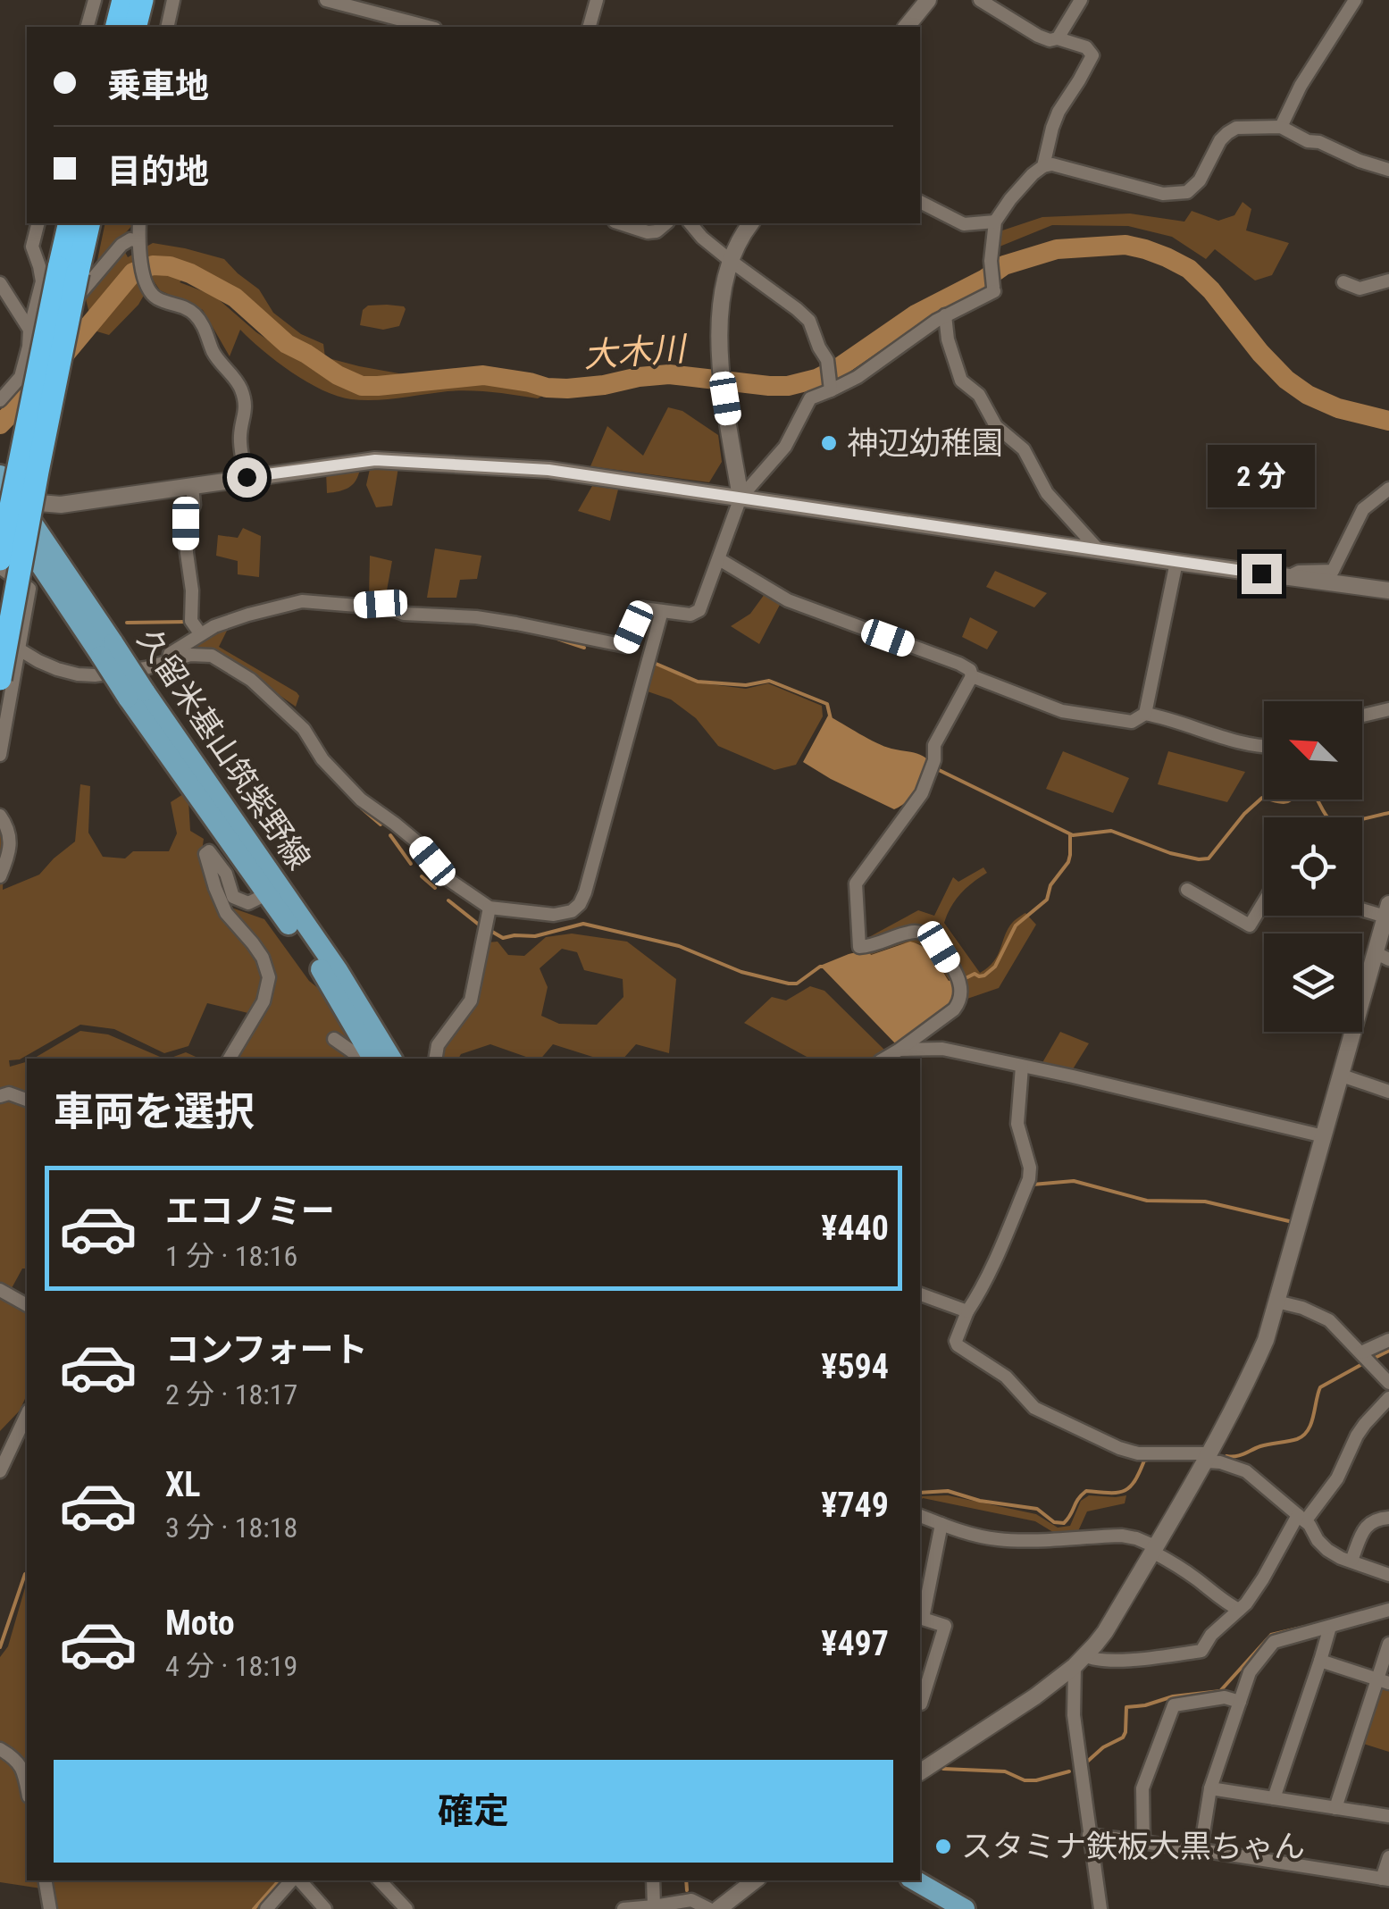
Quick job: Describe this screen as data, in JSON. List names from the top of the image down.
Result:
{
  "streets": {
    "main road": ["久留米基山筑紫野線"]
  },
  "water": ["大木川"],
  "places": ["神辺幼稚園", "スタミナ鉄板大黒ちゃん"],
  "north": "top left",
  "page": {
    "banner": ["乗車地", "目的地"],
    "bubble": "2 分",
    "heading": "車両を選択",
    "list": [
      {
        "name": "エコノミー",
        "note": "1 分 · 18:16",
        "value": "¥440"
      },
      {
        "name": "コンフォート",
        "note": "2 分 · 18:17",
        "value": "¥594"
      },
      {
        "name": "XL",
        "note": "3 分 · 18:18",
        "value": "¥749"
      },
      {
        "name": "Moto",
        "note": "4 分 · 18:19",
        "value": "¥497"
      }
    ],
    "buttons": "確定"
  }
}
